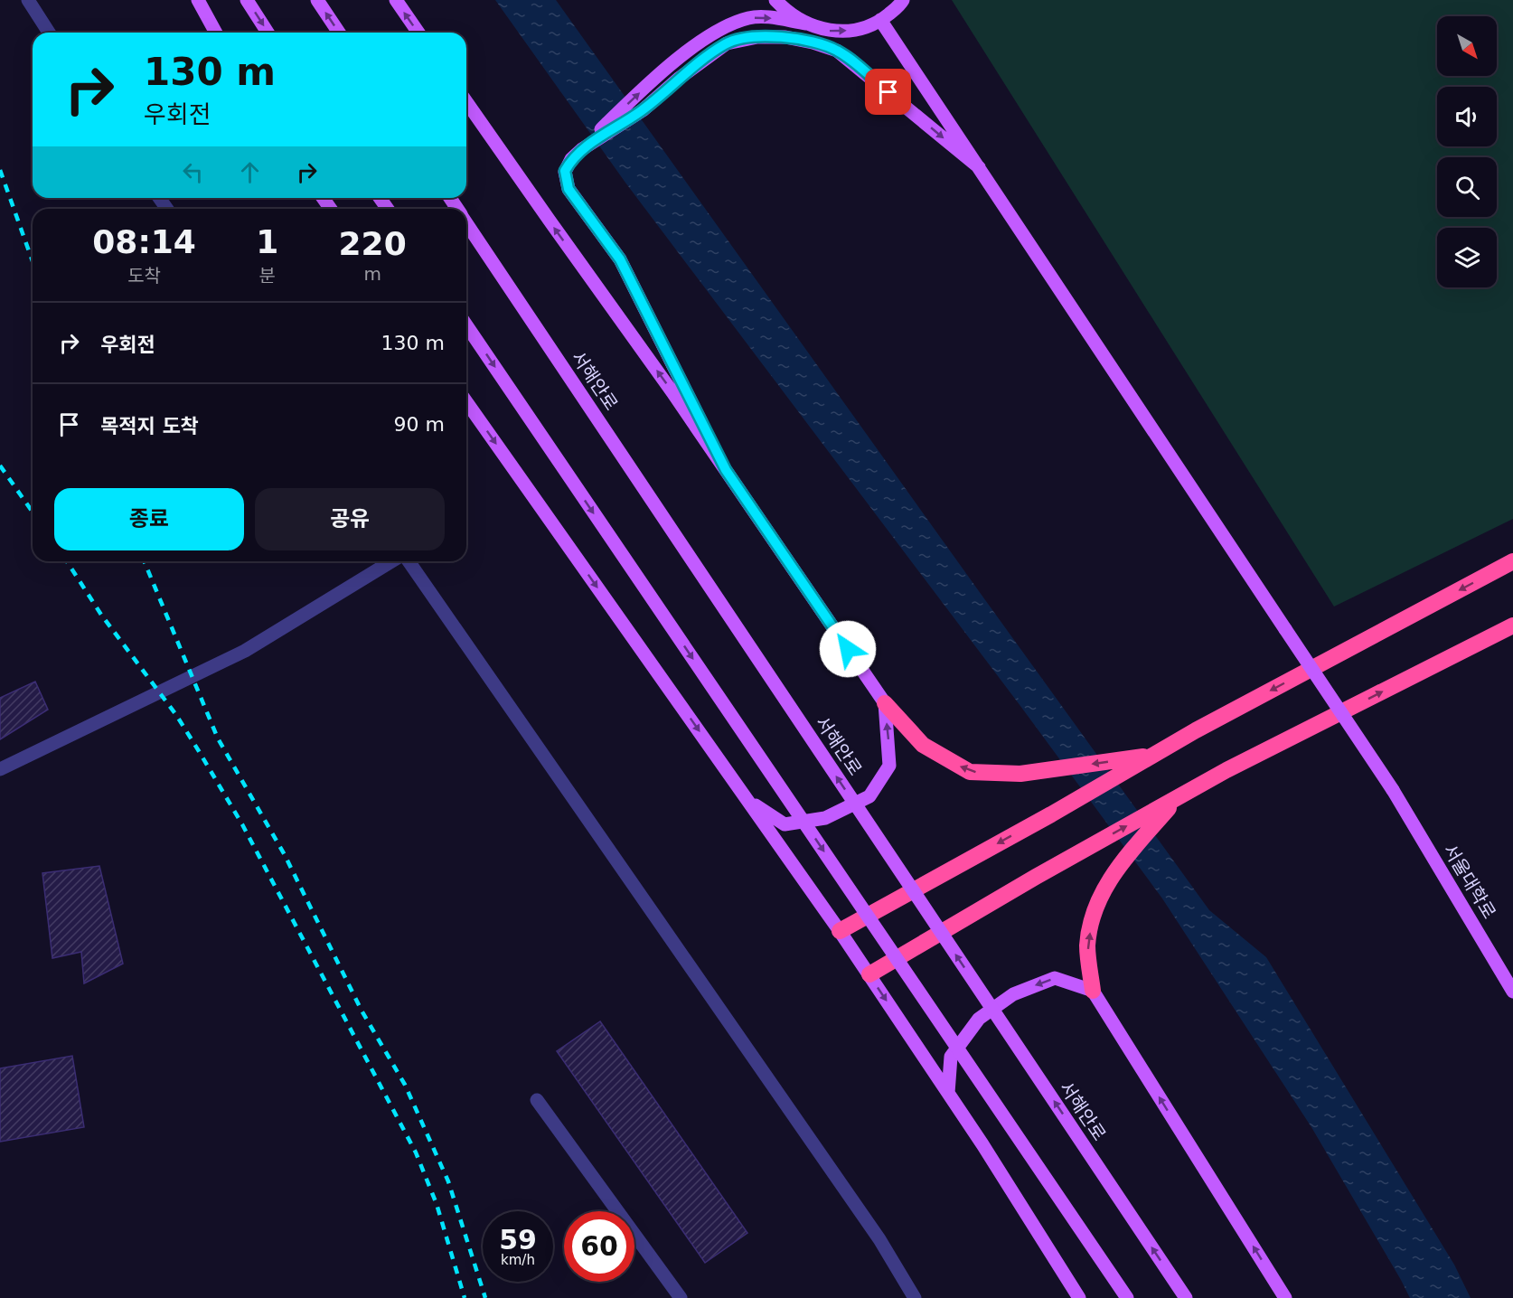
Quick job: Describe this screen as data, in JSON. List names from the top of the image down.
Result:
{
  "streets": {
    "main road": ["서해안로", "서울대학로"]
  },
  "north": "bottom right",
  "page": {
    "turn": ["130 m", "우회전"],
    "eta": [
      "08:14",
      "도착",
      "1",
      "분",
      "220",
      "m"
    ],
    "list": [
      {
        "name": "우회전",
        "value": "130 m"
      },
      {
        "name": "목적지 도착",
        "value": "90 m"
      }
    ],
    "buttons": ["종료", "공유"],
    "speed": "59 km/h",
    "limit": "60"
  }
}
